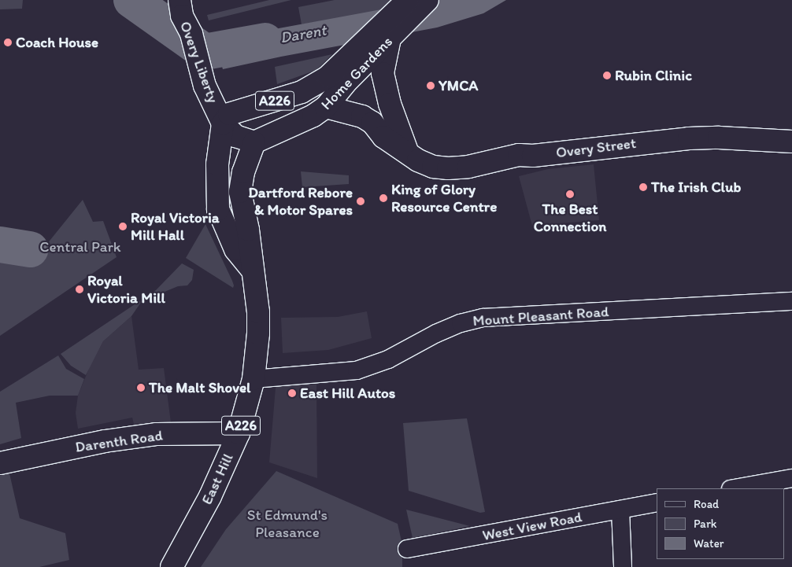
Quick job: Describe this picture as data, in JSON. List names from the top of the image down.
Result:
{
  "streets": {
    "main road": [
      "Overy Liberty",
      "Home Gardens",
      "A226",
      "Overy Street",
      "Darenth Road",
      "East Hill"
    ],
    "street": ["Mount Pleasant Road", "West View Road"]
  },
  "crossings": [
    ["Overy Liberty", "Home Gardens"],
    ["Home Gardens", "Overy Street"],
    ["Home Gardens", "East Hill"],
    ["Mount Pleasant Road", "East Hill"],
    ["Darenth Road", "East Hill"]
  ],
  "water": ["Darent"],
  "parks": ["Central Park", "St Edmund's Pleasance"],
  "places": [
    "Coach House",
    "Rubin Clinic",
    "YMCA",
    "The Irish Club",
    "The Best Connection",
    "King of Glory Resource Centre",
    "Dartford Rebore & Motor Spares",
    "Royal Victoria Mill Hall",
    "Royal Victoria Mill",
    "The Malt Shovel",
    "East Hill Autos"
  ],
  "legend": ["Road", "Park", "Water"]
}
